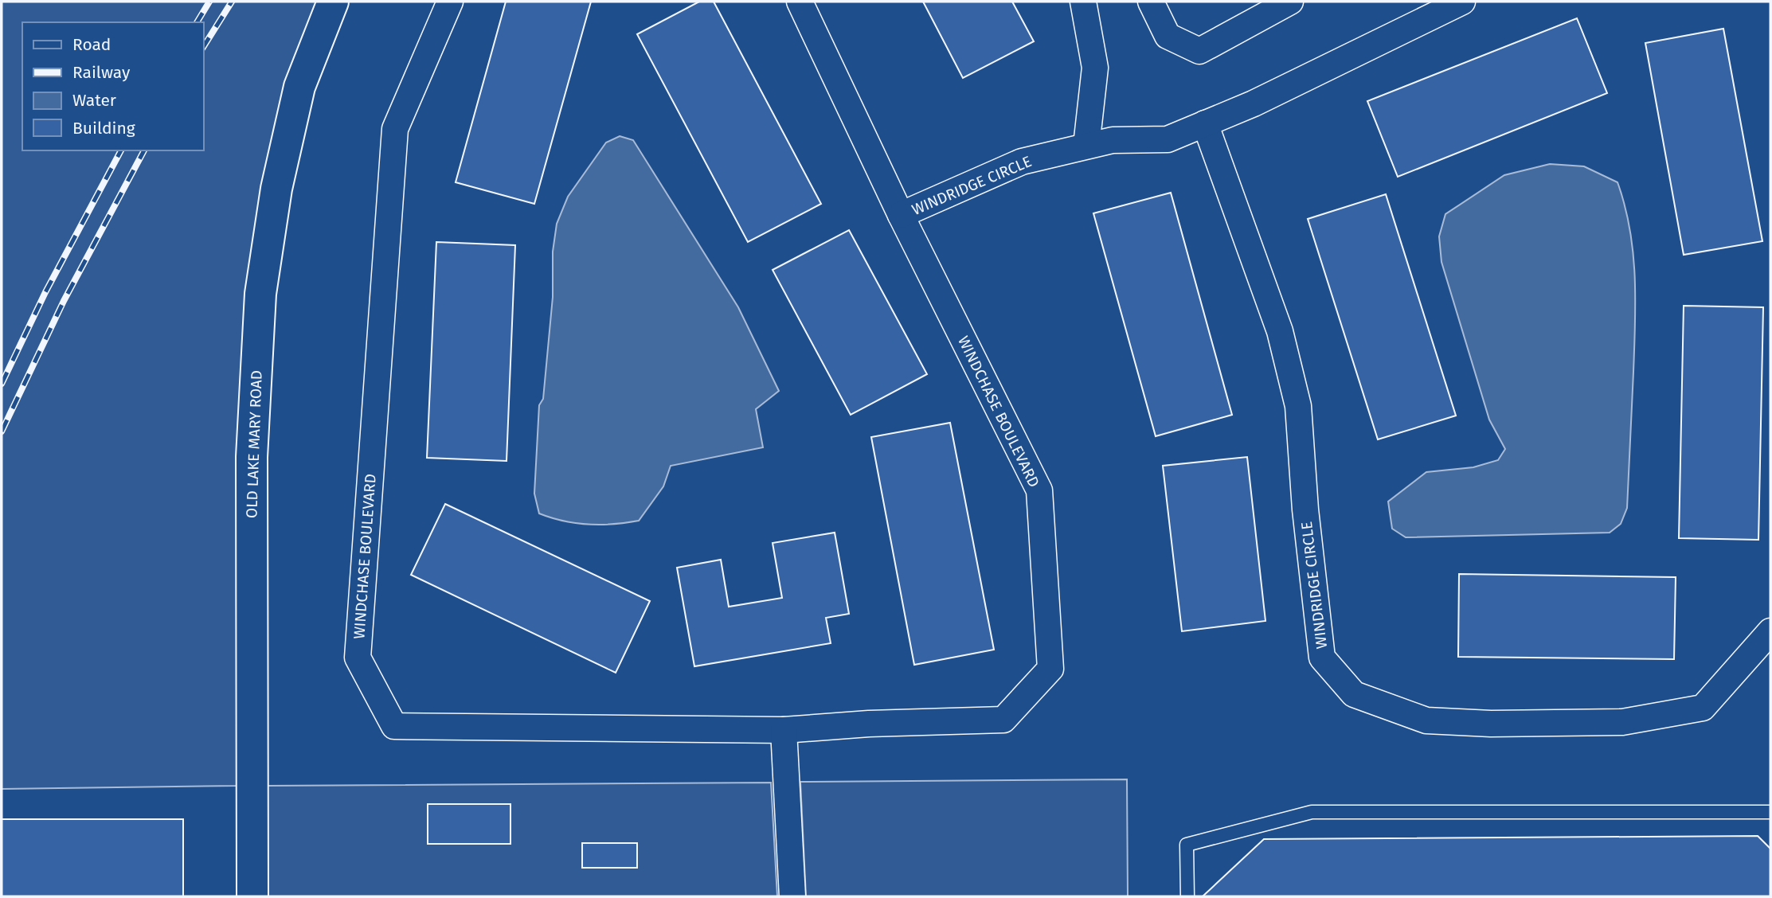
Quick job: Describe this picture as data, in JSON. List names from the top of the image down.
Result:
{
  "streets": {
    "street": ["WINDRIDGE CIRCLE", "WINDCHASE BOULEVARD", "OLD LAKE MARY ROAD"]
  },
  "crossings": [
    ["WINDRIDGE CIRCLE", "WINDCHASE BOULEVARD"]
  ],
  "legend": [
    "Road",
    "Railway",
    "Water",
    "Building"
  ]
}
